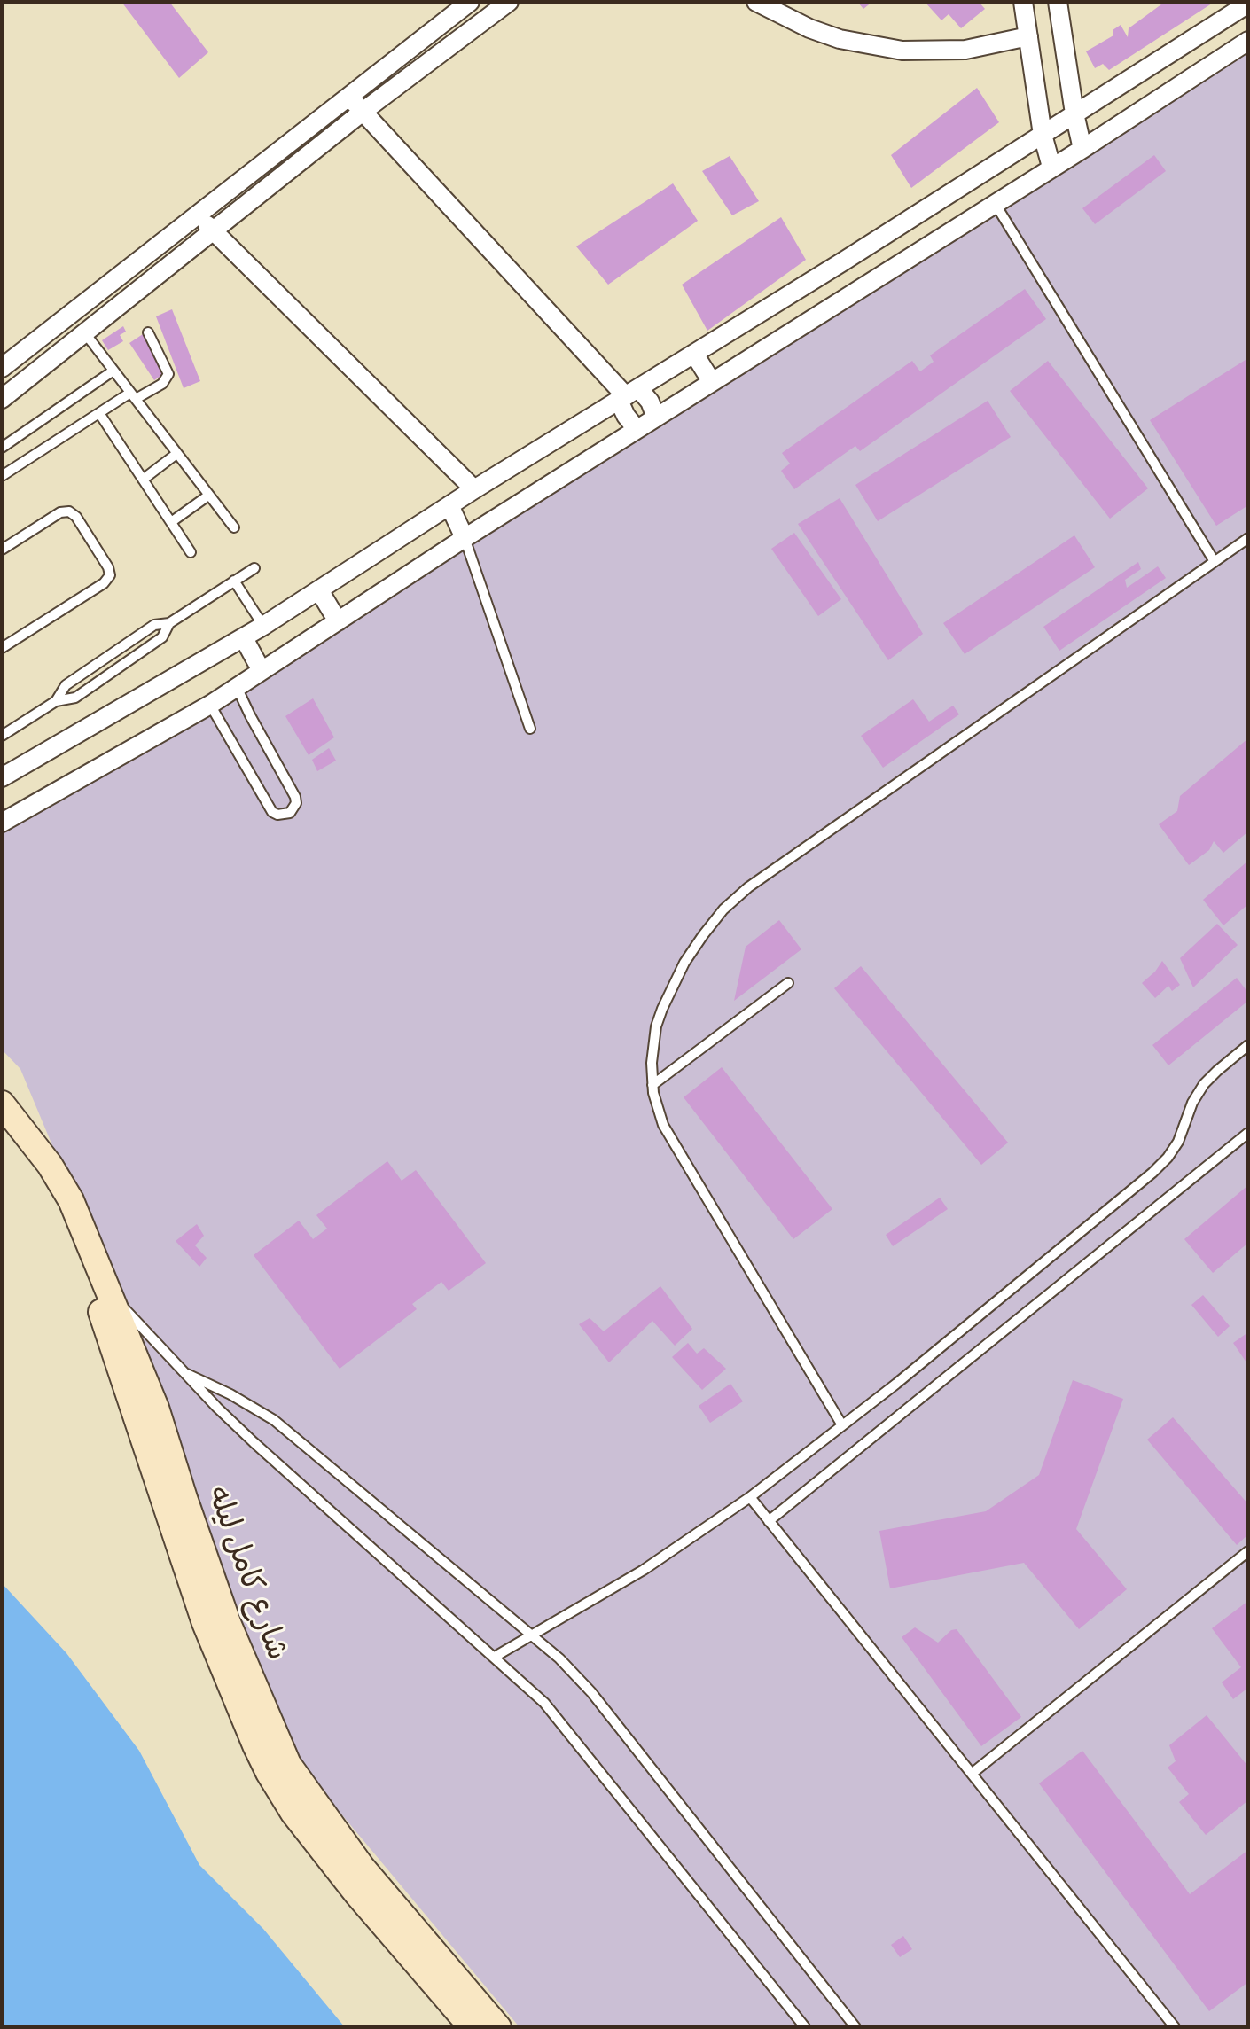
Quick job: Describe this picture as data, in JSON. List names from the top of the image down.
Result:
{
  "streets": {
    "street": ["شارع كامل ليله"]
  }
}
